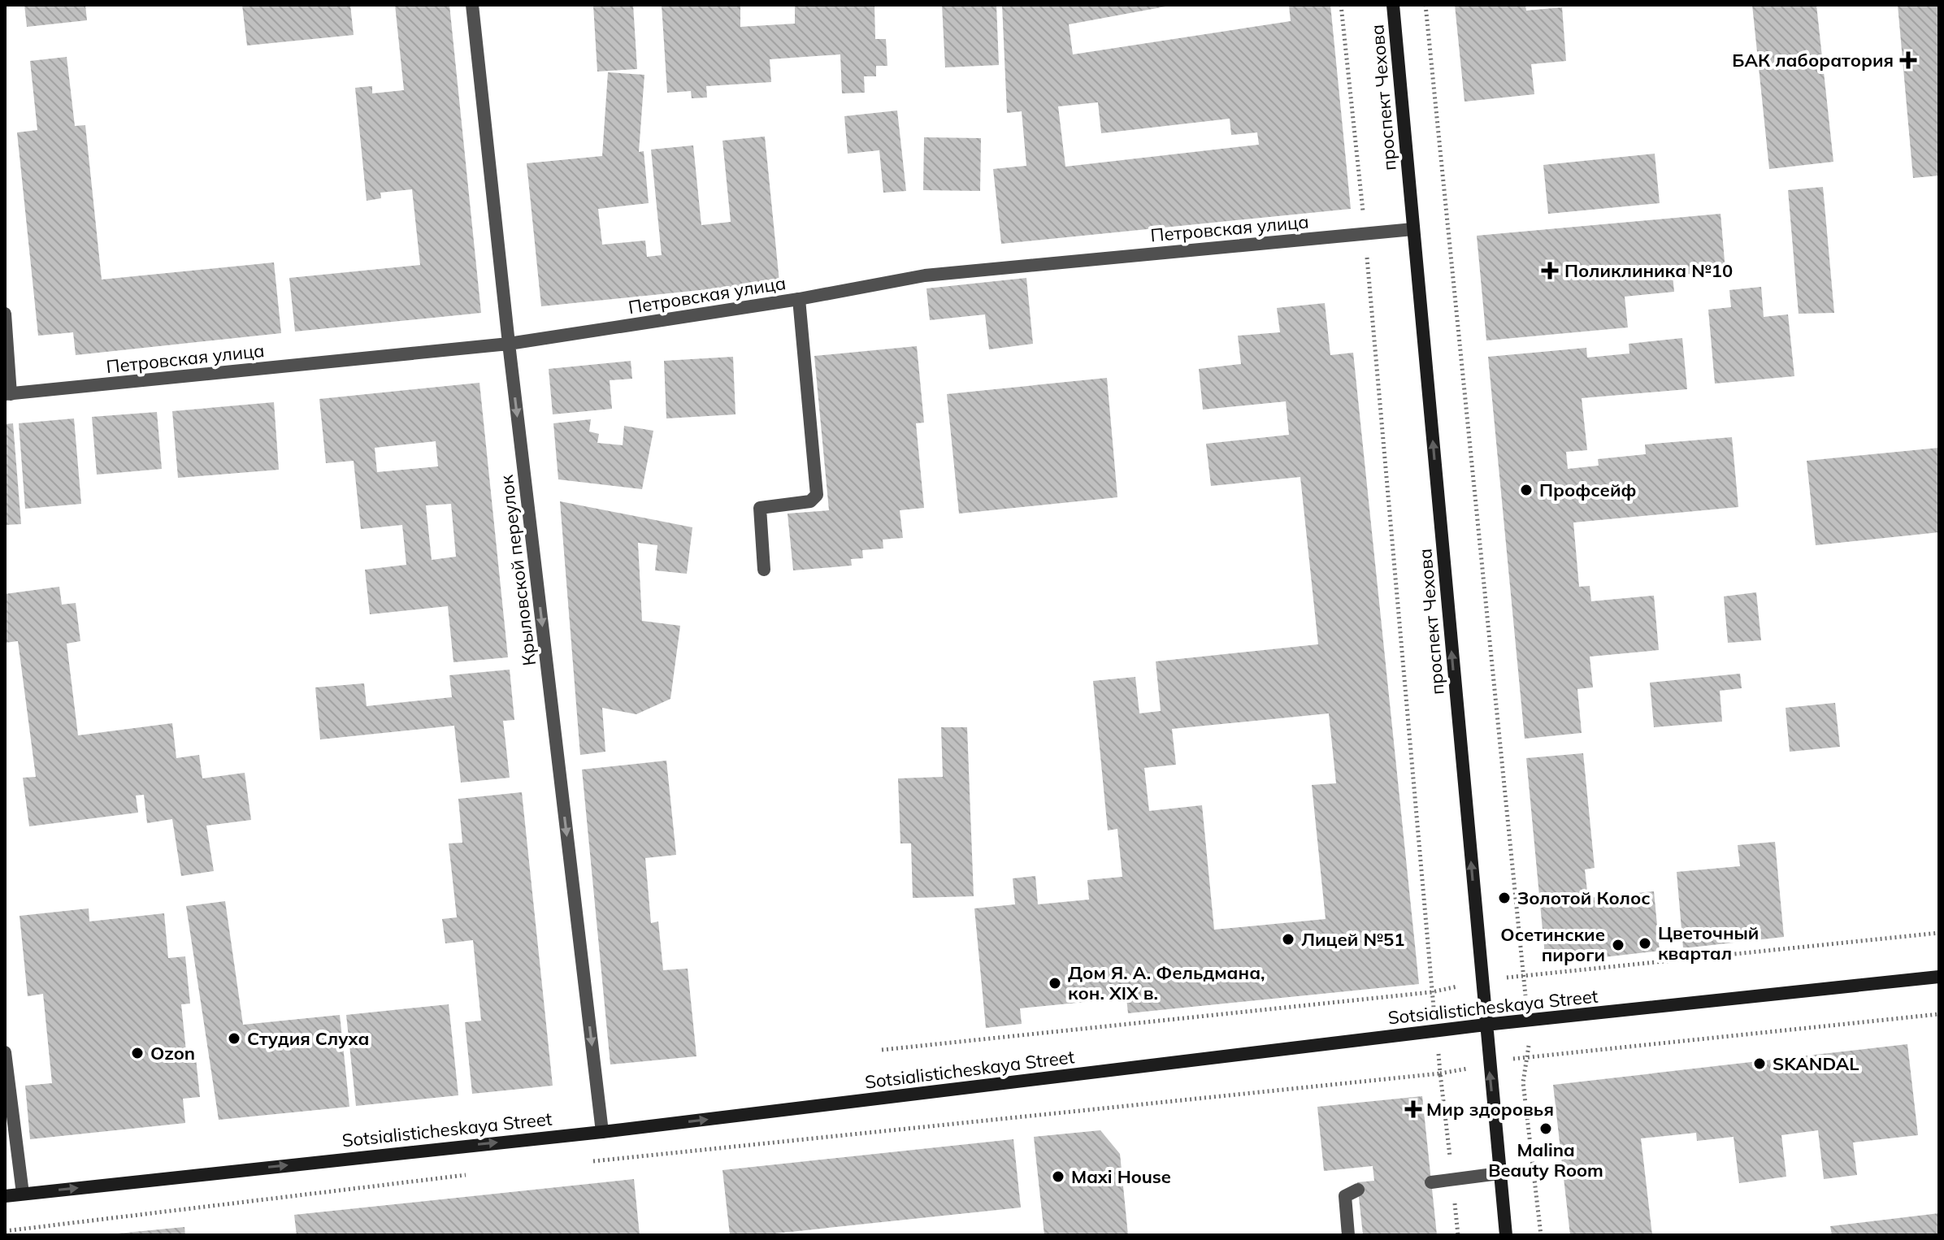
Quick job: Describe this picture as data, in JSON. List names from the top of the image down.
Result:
{
  "streets": {
    "street": [
      "проспект Чехова",
      "Петровская улица",
      "Крыловской переулок",
      "Sotsialisticheskaya Street"
    ]
  },
  "crossings": [
    ["проспект Чехова", "Петровская улица"],
    ["проспект Чехова", "Sotsialisticheskaya Street"],
    ["Петровская улица", "Крыловской переулок"],
    ["Крыловской переулок", "Sotsialisticheskaya Street"]
  ],
  "one_way": ["проспект Чехова", "Крыловской переулок", "Sotsialisticheskaya Street"],
  "places": {
    "health": ["БАК лаборатория", "Поликлиника №10", "Мир здоровья"],
    "other": [
      "Профсейф",
      "Золотой Колос",
      "Лицей №51",
      "Цветочный квартал",
      "Осетинские пироги",
      "Дом Я. А. Фельдмана, кон. ХIХ в.",
      "Студия Слуха",
      "Ozon",
      "SKANDAL",
      "Malina Beauty Room",
      "Maxi House"
    ]
  }
}
